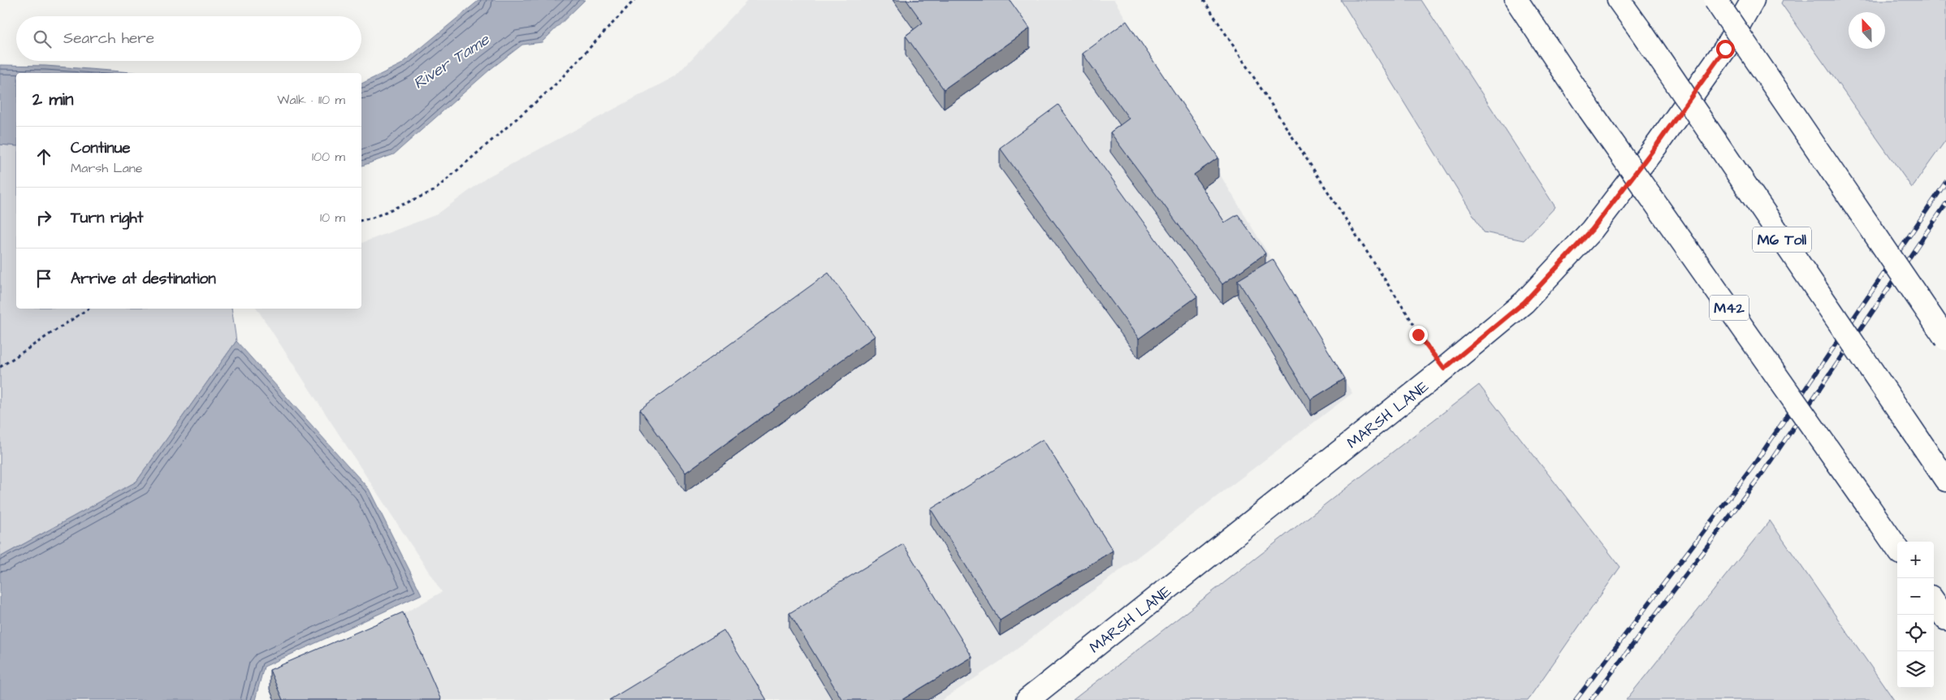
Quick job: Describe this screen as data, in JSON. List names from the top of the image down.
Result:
{
  "streets": {
    "main road": ["M6 Toll", "M42", "MARSH LANE"]
  },
  "water": ["River Tame"],
  "north": "top",
  "page": {
    "search": "Search here",
    "heading": ["2 min", "Walk · 110 m"],
    "list": [
      ["Continue", "Marsh Lane", "100 m"],
      ["Turn right", "10 m"],
      "Arrive at destination"
    ],
    "map_buttons": ["+", "−"]
  }
}
